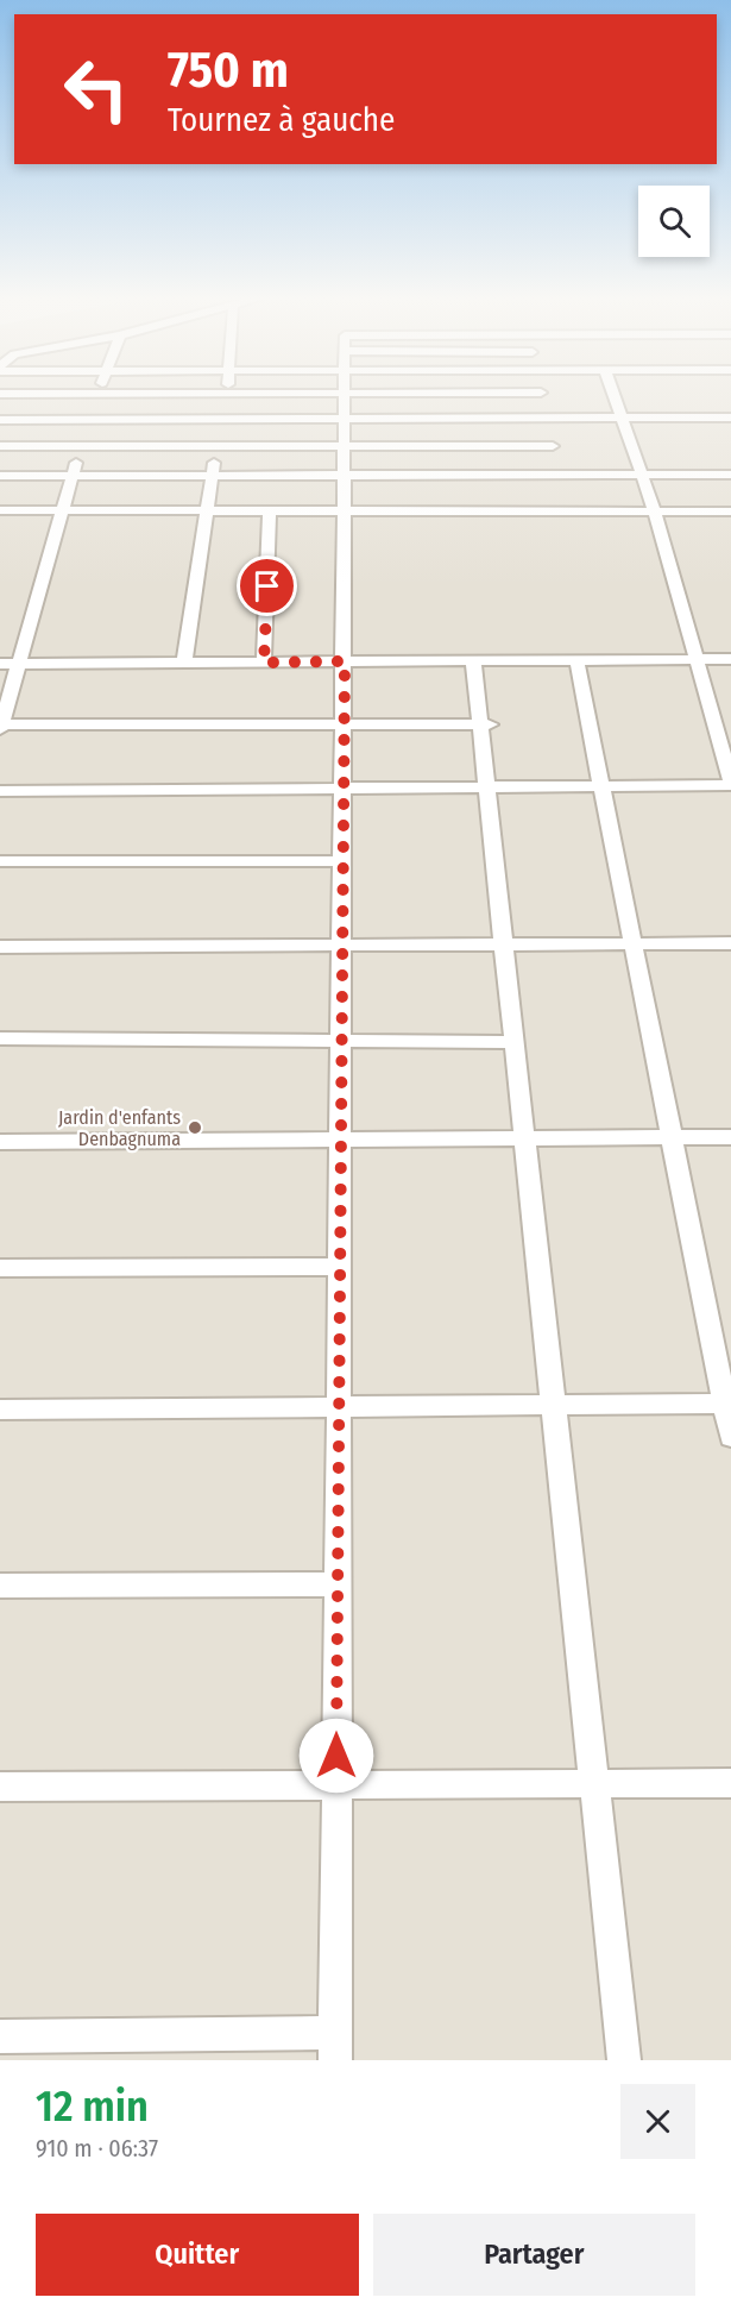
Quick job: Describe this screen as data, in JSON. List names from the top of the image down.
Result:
{
  "places": ["Jardin d'enfants Denbagnuma"],
  "page": {
    "turn": ["750 m", "Tournez à gauche"],
    "heading": ["12 min", "910 m · 06:37"],
    "buttons": ["Quitter", "Partager"]
  }
}
